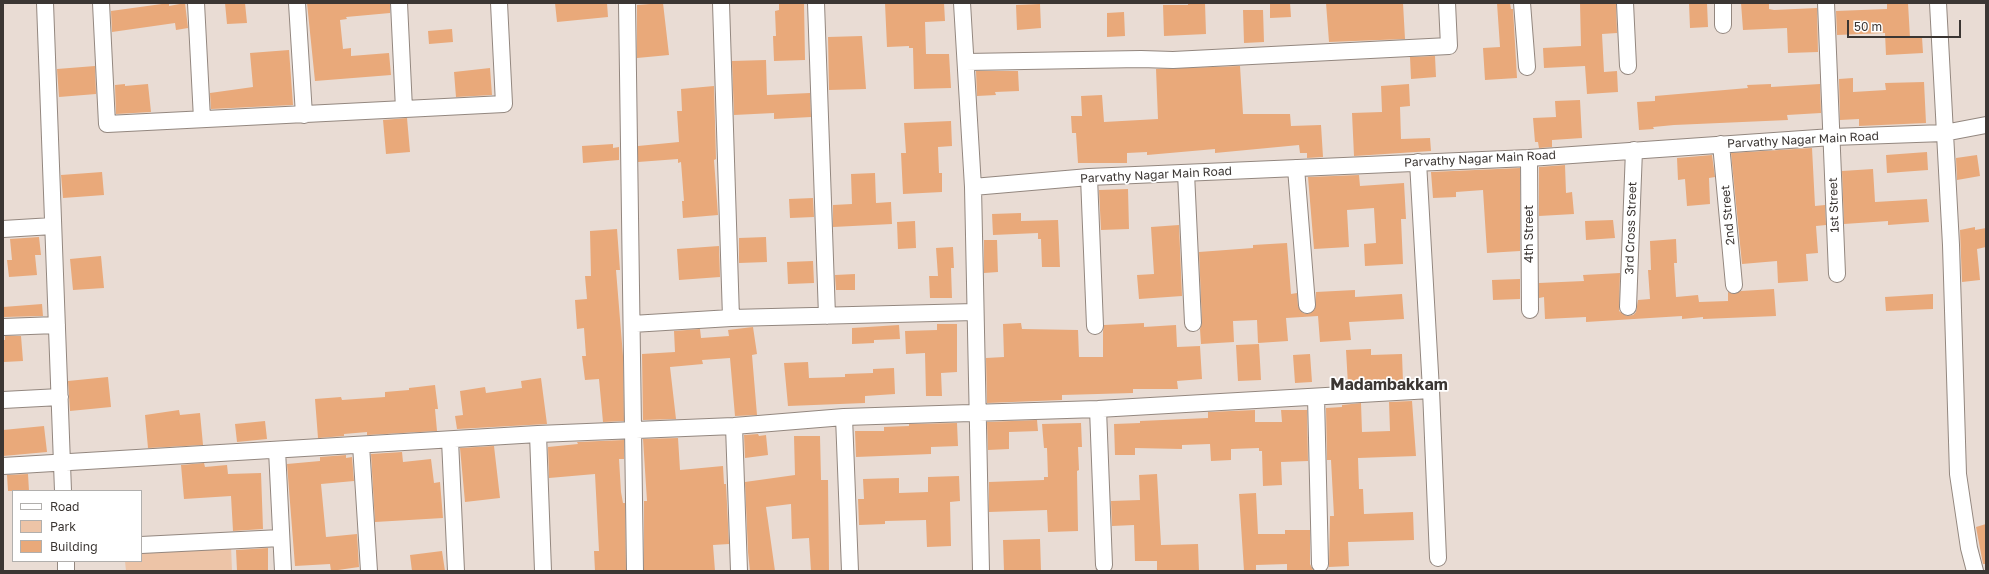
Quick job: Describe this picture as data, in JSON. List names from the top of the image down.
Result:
{
  "streets": {
    "street": [
      "Parvathy Nagar Main Road",
      "1st Street",
      "2nd Street",
      "3rd Cross Street",
      "4th Street"
    ]
  },
  "crossings": [
    ["Parvathy Nagar Main Road", "1st Street"],
    ["Parvathy Nagar Main Road", "2nd Street"],
    ["Parvathy Nagar Main Road", "3rd Cross Street"],
    ["Parvathy Nagar Main Road", "4th Street"]
  ],
  "districts": ["Madambakkam"],
  "legend": ["Road", "Park", "Building"],
  "scale_bar": "50 m"
}
